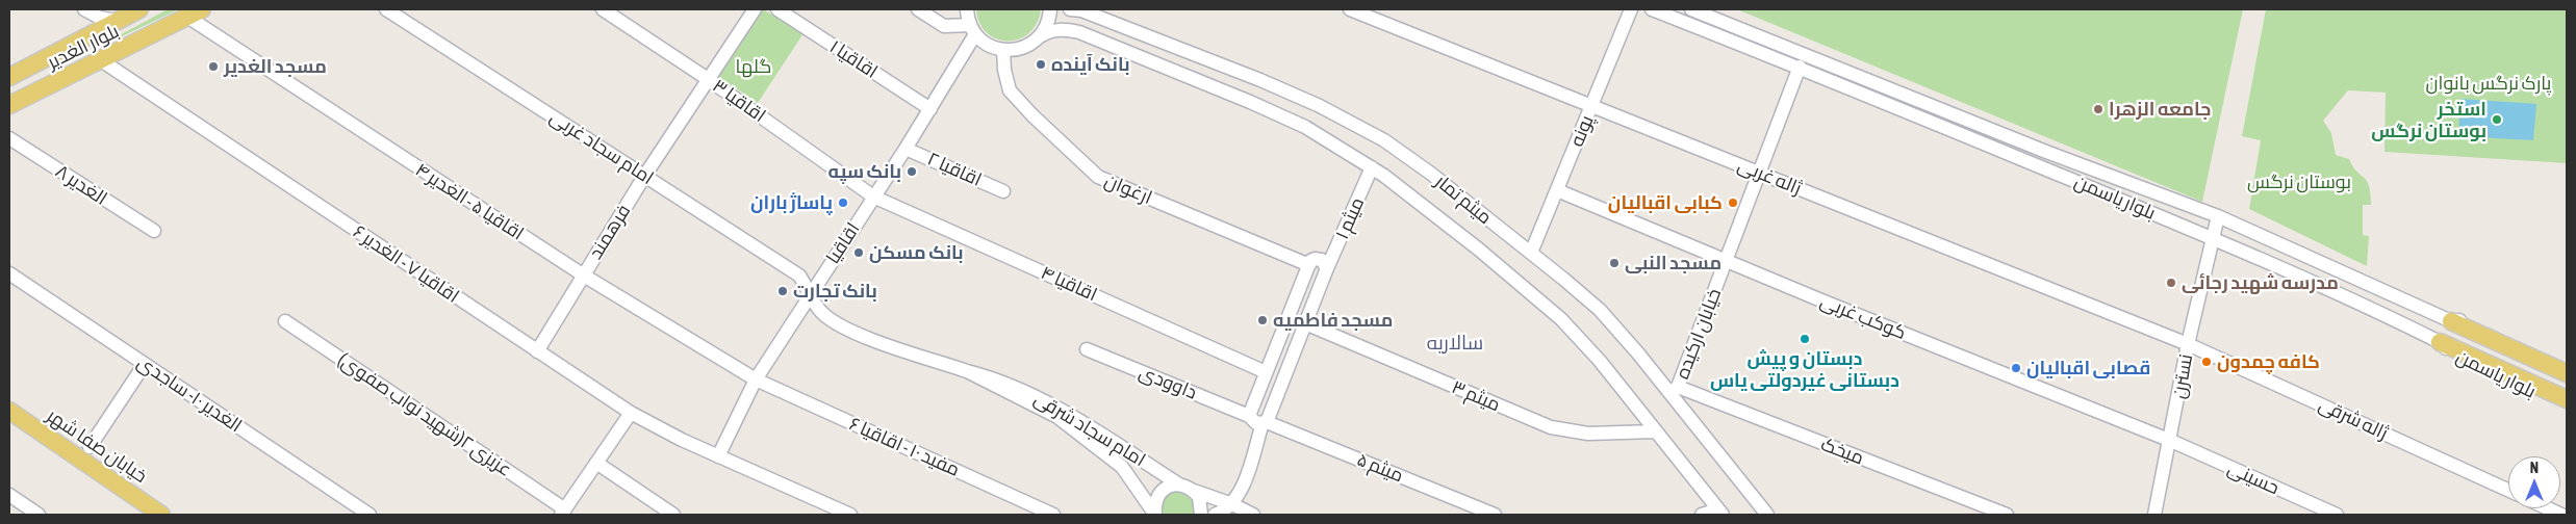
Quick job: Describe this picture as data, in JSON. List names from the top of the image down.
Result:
{
  "streets": {
    "main road": ["بلوار الغدیر", "خیابان صفا شهر"],
    "street": [
      "اقاقیا ۱",
      "اقاقیا ۳",
      "پونه",
      "امام سجاد غربی",
      "اقاقیا ۲",
      "ژاله غربی",
      "الغدیر ۸",
      "ارغوان",
      "بلوار یاسمن",
      "میثم تمار",
      "اقاقیا ۵ - الغدیر ۴",
      "میثم ۱",
      "فرهمند",
      "اقاقیا",
      "اقاقیا ۷ - الغدیر ۶",
      "اقاقیا ۴",
      "کوکب غربی",
      "خیابان ارکیده",
      "نسترن",
      "داوودی",
      "الغدیر ۱۰- ساجدی",
      "میثم ۳",
      "عزیزی ۲(شهید نواب صفوی)",
      "ژاله شرقی",
      "امام سجاد شرقی",
      "مفید ۱۰ - اقاقیا ۶",
      "میخک",
      "میثم ۵",
      "حسینی"
    ]
  },
  "crossings": [
    ["بلوار الغدیر", "اقاقیا ۵ - الغدیر ۴"],
    ["بلوار الغدیر", "اقاقیا ۷ - الغدیر ۶"],
    ["اقاقیا ۱", "اقاقیا"],
    ["اقاقیا ۳", "فرهمند"],
    ["اقاقیا ۳", "اقاقیا"],
    ["اقاقیا ۳", "اقاقیا ۴"],
    ["پونه", "ژاله غربی"],
    ["پونه", "میثم تمار"],
    ["پونه", "کوکب غربی"],
    ["امام سجاد غربی", "فرهمند"],
    ["امام سجاد غربی", "اقاقیا"],
    ["امام سجاد غربی", "امام سجاد شرقی"],
    ["اقاقیا ۲", "اقاقیا"],
    ["ژاله غربی", "خیابان ارکیده"],
    ["ژاله غربی", "نسترن"],
    ["ژاله غربی", "ژاله شرقی"],
    ["ارغوان", "میثم تمار"],
    ["ارغوان", "میثم ۱"],
    ["بلوار یاسمن", "خیابان ارکیده"],
    ["بلوار یاسمن", "نسترن"],
    ["میثم تمار", "میثم ۱"],
    ["میثم تمار", "خیابان ارکیده"],
    ["میثم تمار", "میثم ۳"],
    ["میثم تمار", "میخک"],
    ["اقاقیا ۵ - الغدیر ۴", "فرهمند"],
    ["اقاقیا ۵ - الغدیر ۴", "اقاقیا"],
    ["اقاقیا ۵ - الغدیر ۴", "مفید ۱۰ - اقاقیا ۶"],
    ["میثم ۱", "داوودی"],
    ["میثم ۱", "میثم ۳"],
    ["میثم ۱", "امام سجاد شرقی"],
    ["میثم ۱", "میثم ۵"],
    ["فرهمند", "اقاقیا ۷ - الغدیر ۶"],
    ["اقاقیا", "اقاقیا ۷ - الغدیر ۶"],
    ["اقاقیا", "اقاقیا ۴"],
    ["اقاقیا", "امام سجاد شرقی"],
    ["اقاقیا", "مفید ۱۰ - اقاقیا ۶"],
    ["کوکب غربی", "خیابان ارکیده"],
    ["کوکب غربی", "نسترن"],
    ["کوکب غربی", "حسینی"],
    ["خیابان ارکیده", "میخک"],
    ["نسترن", "ژاله شرقی"],
    ["نسترن", "حسینی"],
    ["داوودی", "میثم ۵"]
  ],
  "districts": ["سالاریه"],
  "parks": ["گلها", "پارک نرگس بانوان", "بوستان نرگس"],
  "places": [
    "بانک آینده",
    "مسجد الغدیر",
    "جامعه الزهرا",
    "استخر بوستان نرگس",
    "بانک سپه",
    "پاساژ باران",
    "کبابی اقبالیان",
    "بانک مسکن",
    "مسجد النبی",
    "مدرسه شهید رجائی",
    "بانک تجارت",
    "مسجد فاطمیه",
    "دبستان و پیش دبستانی غیردولتی یاس",
    "کافه چمدون",
    "قصابی اقبالیان"
  ],
  "north": "top"
}
